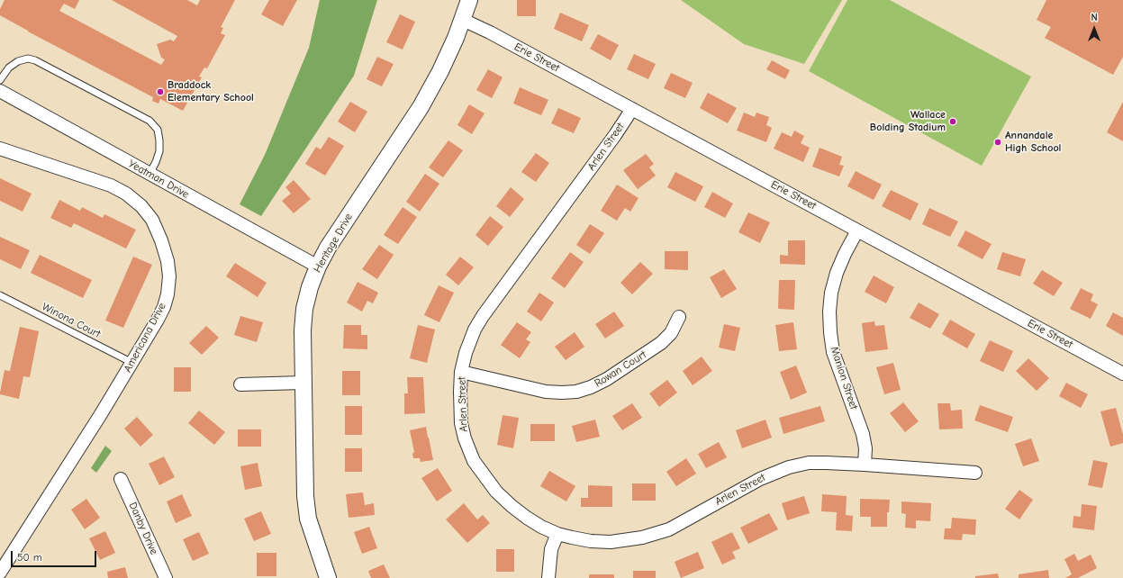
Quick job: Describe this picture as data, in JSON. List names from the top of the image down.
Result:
{
  "streets": {
    "street": [
      "Erie Street",
      "Arlen Street",
      "Yeatman Drive",
      "Heritage Drive",
      "Americana Drive",
      "Rowan Court",
      "Manion Street",
      "Danby Drive"
    ],
    "lane": ["Winona Court"]
  },
  "crossings": [
    ["Erie Street", "Arlen Street"],
    ["Erie Street", "Heritage Drive"],
    ["Erie Street", "Manion Street"],
    ["Arlen Street", "Rowan Court"],
    ["Arlen Street", "Manion Street"],
    ["Yeatman Drive", "Heritage Drive"],
    ["Winona Court", "Americana Drive"]
  ],
  "places": ["Braddock Elementary School", "Wallace Bolding Stadium", "Annandale High School"],
  "scale_bar": "50 m",
  "north": "top"
}
